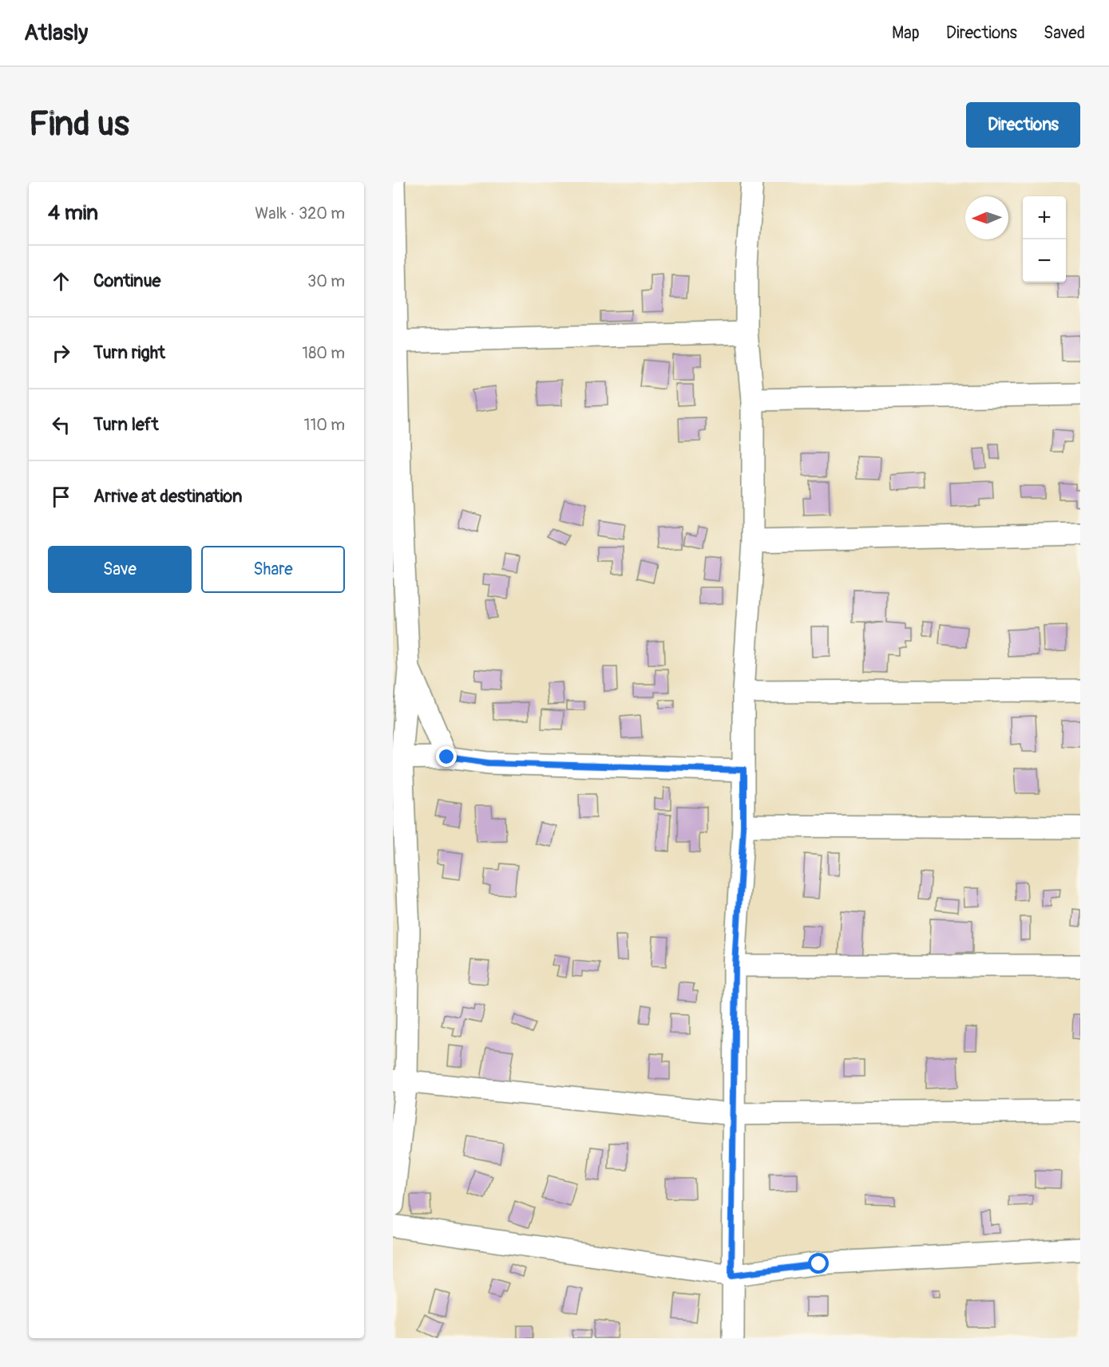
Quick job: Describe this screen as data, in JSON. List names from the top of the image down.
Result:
{
  "north": "left",
  "page": {
    "header": "Atlasly",
    "nav": ["Map", "Directions", "Saved"],
    "buttons": [
      "Directions",
      ["Save", "Share"]
    ],
    "title": "Find us",
    "heading": ["4 min", "Walk · 320 m"],
    "map_buttons": ["+", "−"],
    "list": [
      ["Continue", "30 m"],
      ["Turn right", "180 m"],
      ["Turn left", "110 m"],
      "Arrive at destination"
    ]
  }
}
